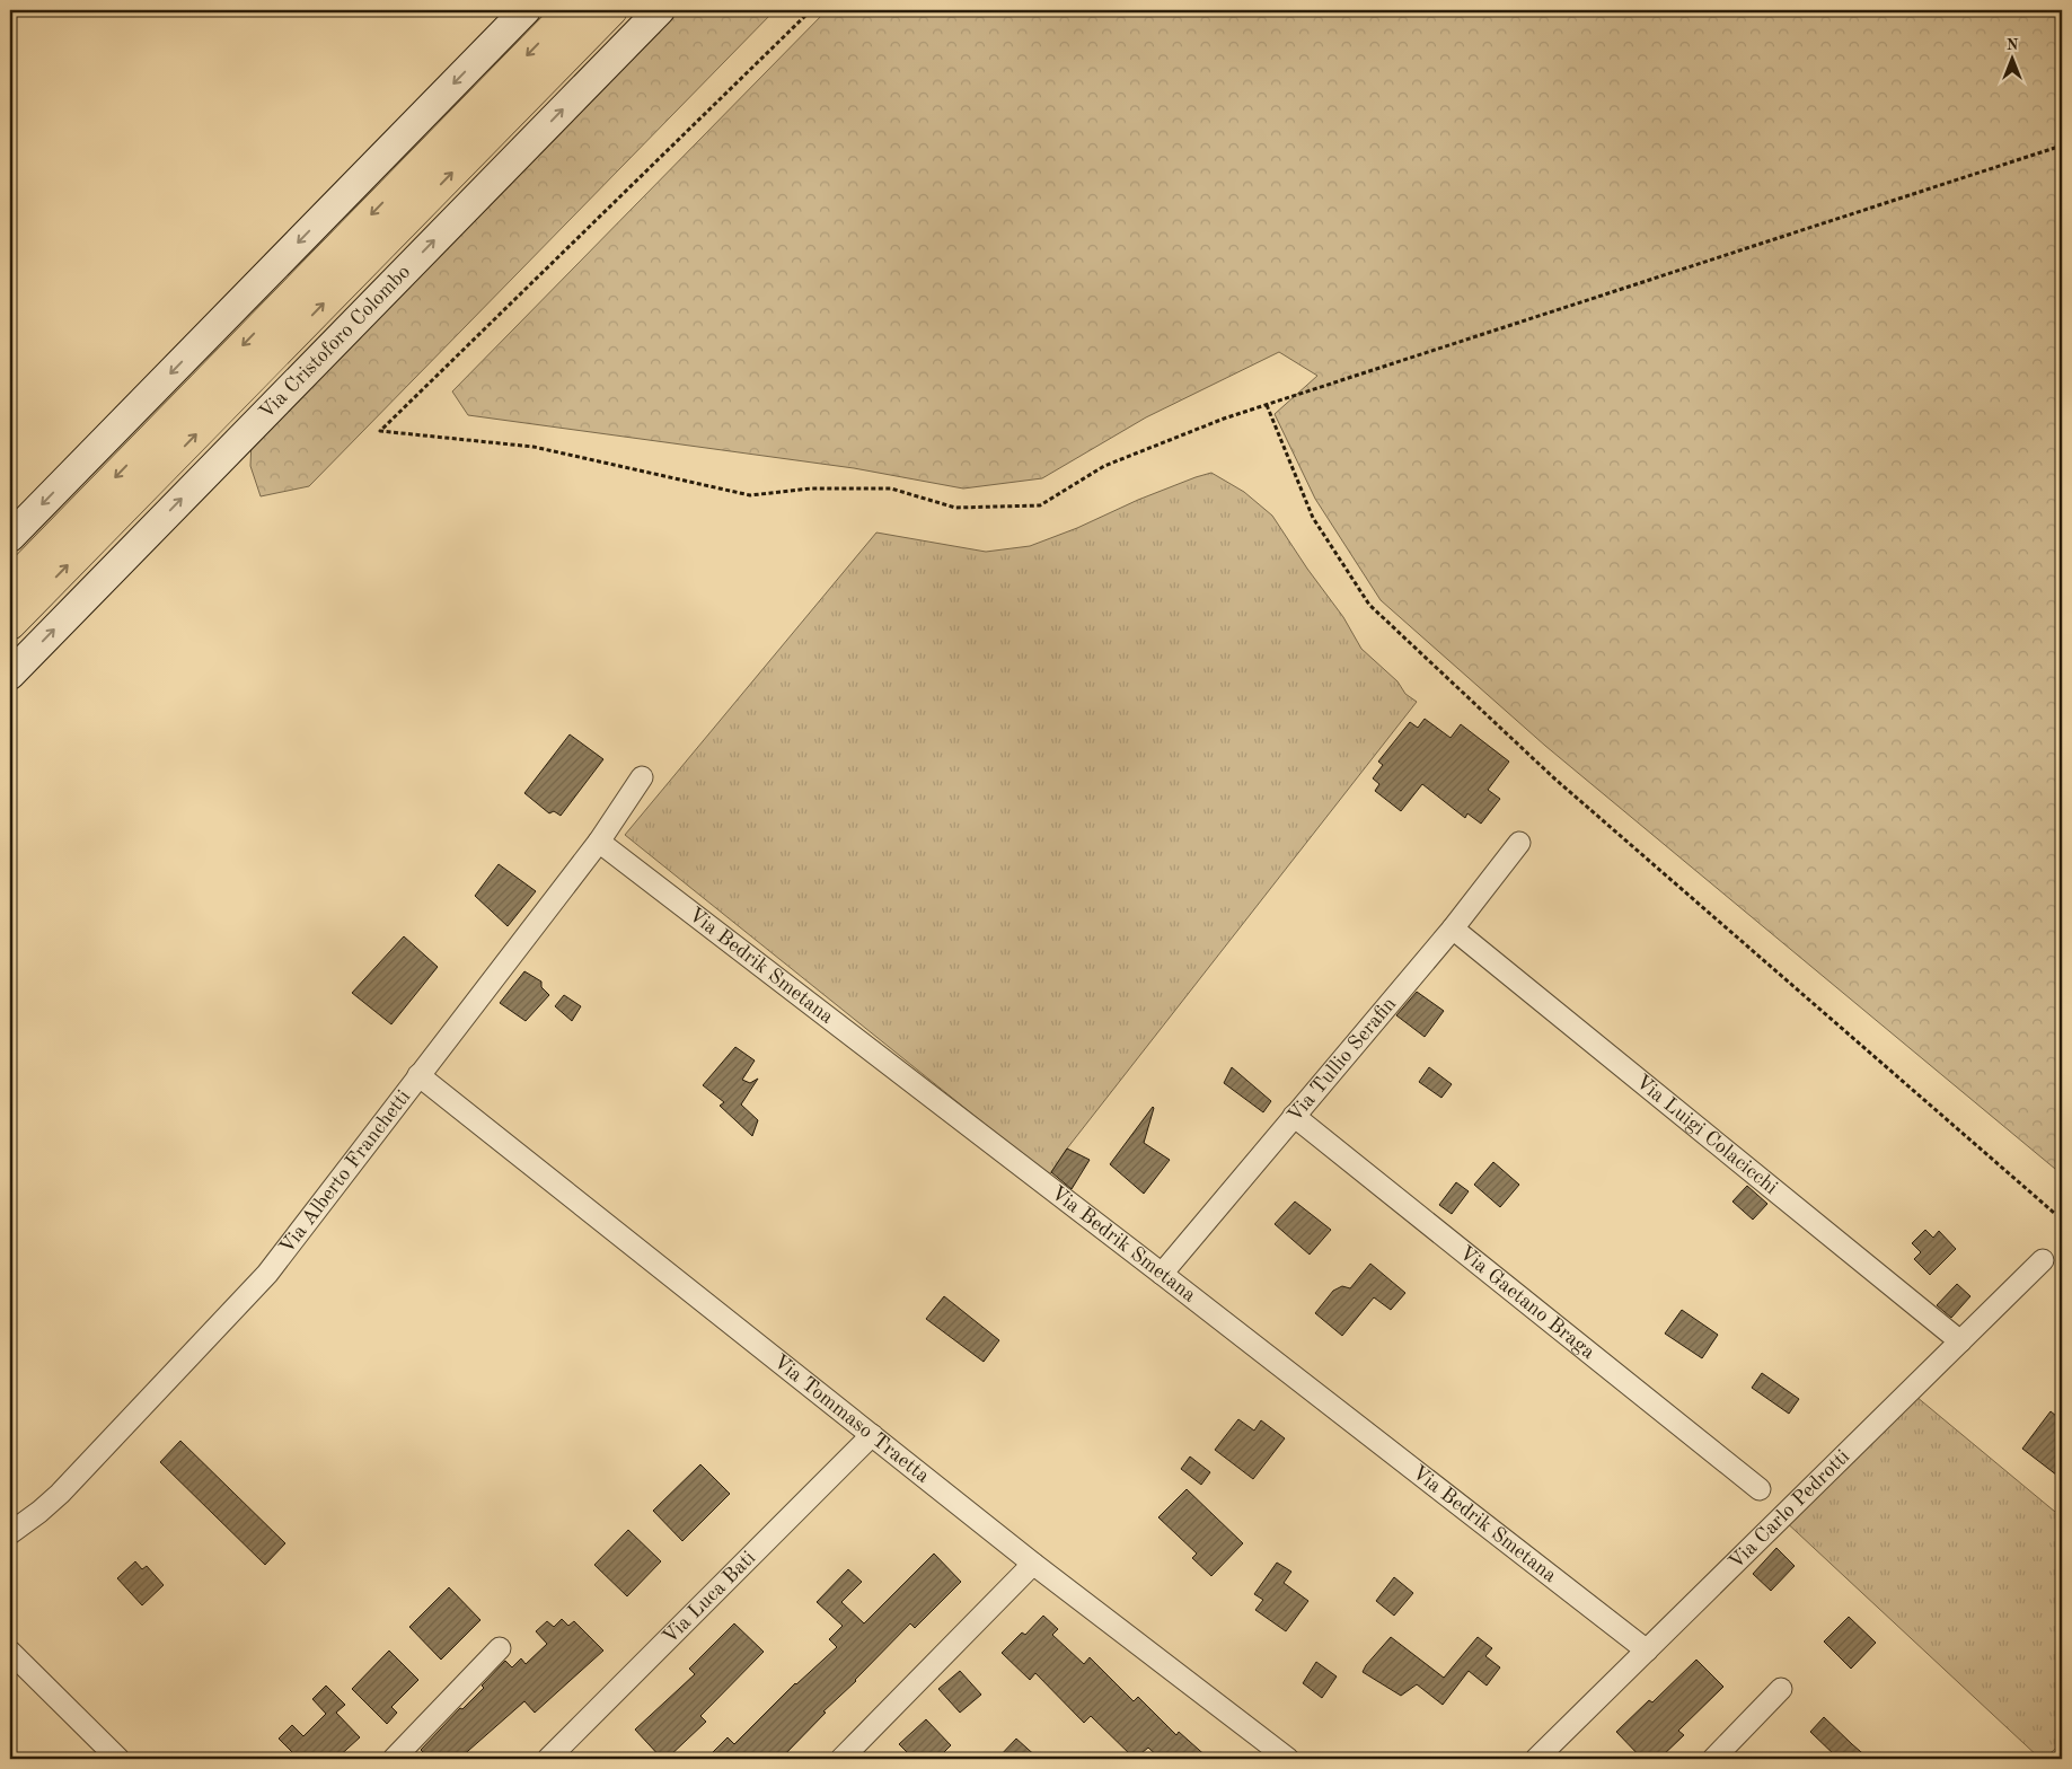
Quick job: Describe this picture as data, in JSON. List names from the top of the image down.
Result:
{
  "streets": {
    "main road": ["Via Cristoforo Colombo"],
    "street": [
      "Via Bedrik Smetana",
      "Via Tullio Serafin",
      "Via Luigi Colacicchi",
      "Via Alberto Franchetti",
      "Via Gaetano Braga",
      "Via Tommaso Traetta",
      "Via Carlo Pedrotti",
      "Via Luca Bati"
    ]
  },
  "crossings": [
    ["Via Bedrik Smetana", "Via Tullio Serafin"],
    ["Via Bedrik Smetana", "Via Alberto Franchetti"],
    ["Via Bedrik Smetana", "Via Carlo Pedrotti"],
    ["Via Tullio Serafin", "Via Luigi Colacicchi"],
    ["Via Tullio Serafin", "Via Gaetano Braga"],
    ["Via Luigi Colacicchi", "Via Carlo Pedrotti"],
    ["Via Alberto Franchetti", "Via Tommaso Traetta"],
    ["Via Tommaso Traetta", "Via Luca Bati"]
  ],
  "north": "top"
}
